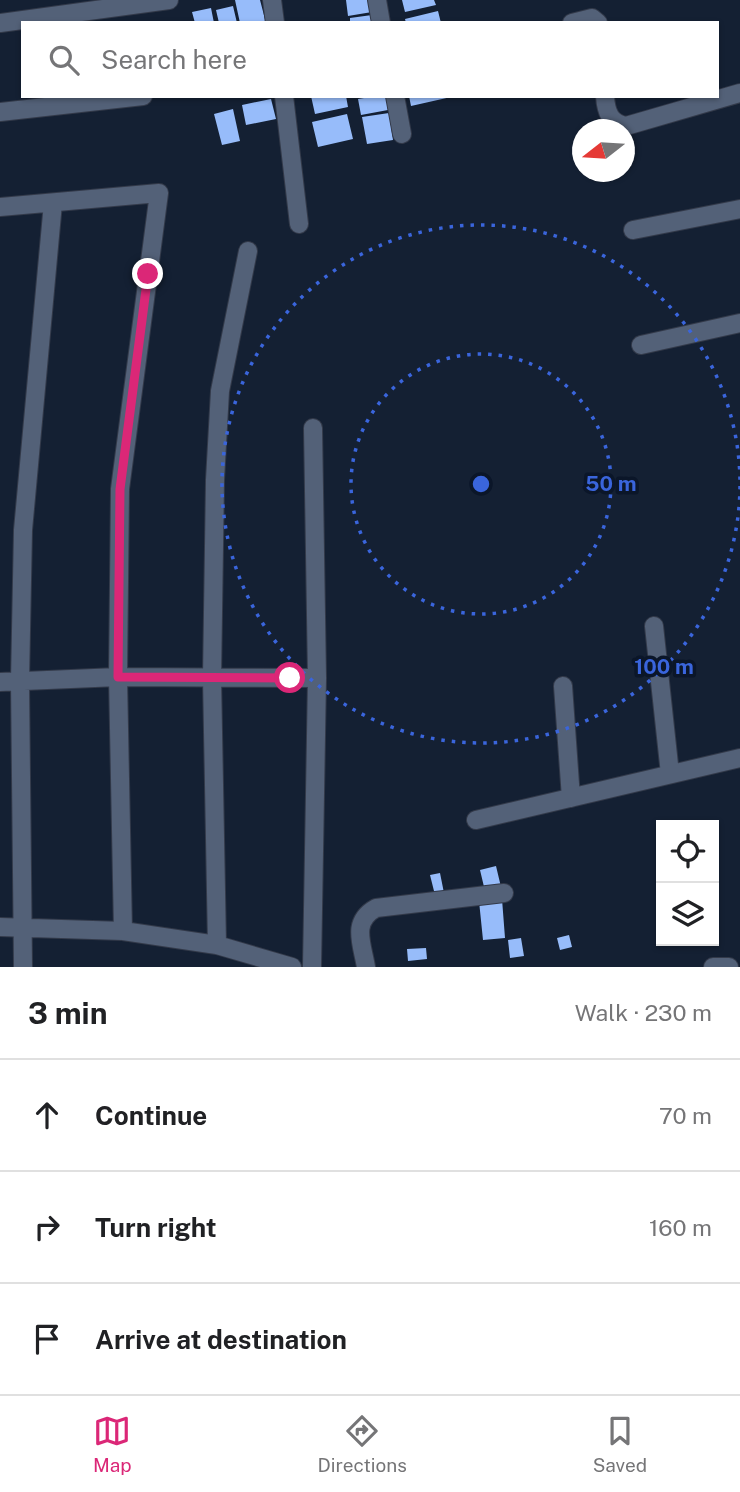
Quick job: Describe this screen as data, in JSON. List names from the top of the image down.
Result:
{
  "north": "left",
  "page": {
    "search": "Search here",
    "heading": ["3 min", "Walk · 230 m"],
    "list": [
      ["Continue", "70 m"],
      ["Turn right", "160 m"],
      "Arrive at destination"
    ],
    "nav": ["Map", "Directions", "Saved"]
  },
  "rings": ["50 m", "100 m"]
}
